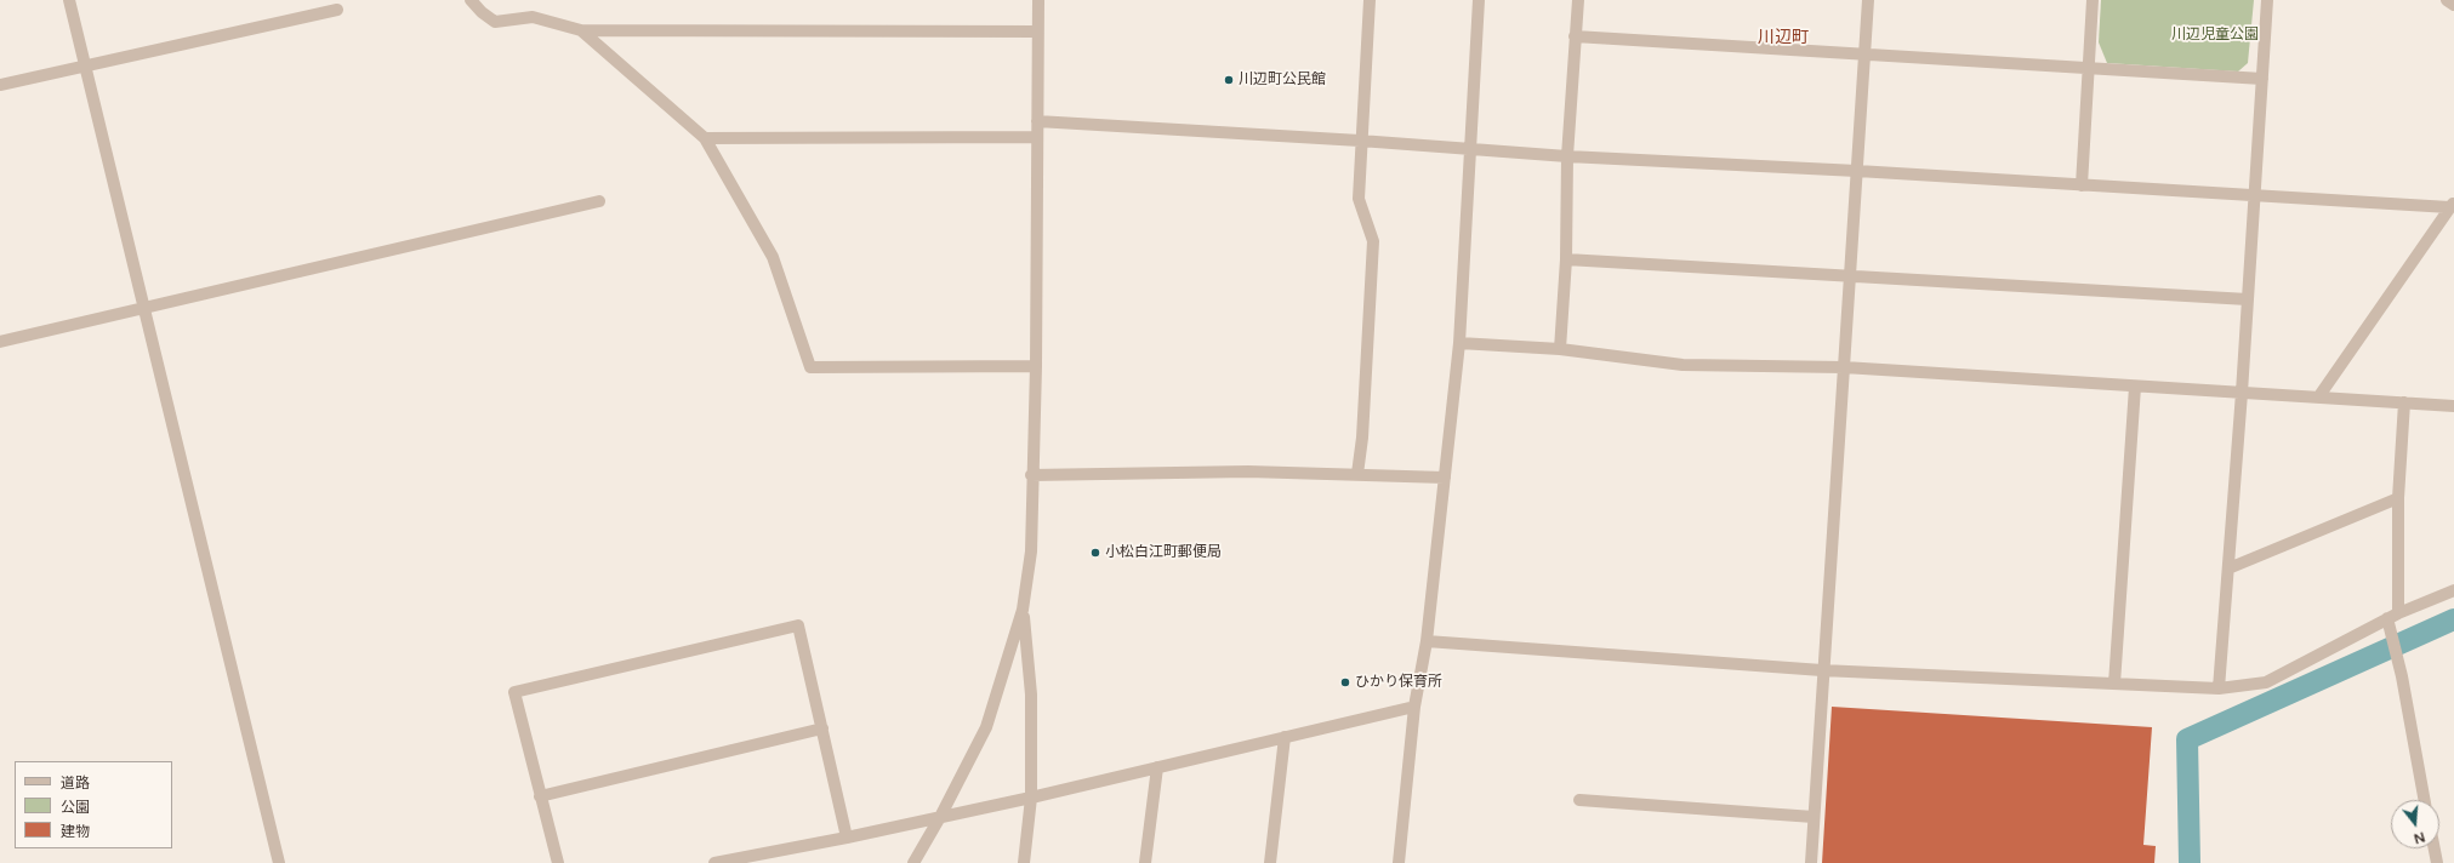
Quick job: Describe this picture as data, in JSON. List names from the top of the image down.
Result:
{
  "districts": ["川辺町"],
  "parks": ["川辺児童公園"],
  "places": ["川辺町公民館", "小松白江町郵便局", "ひかり保育所"],
  "legend": ["道路", "公園", "建物"],
  "north": "bottom"
}
